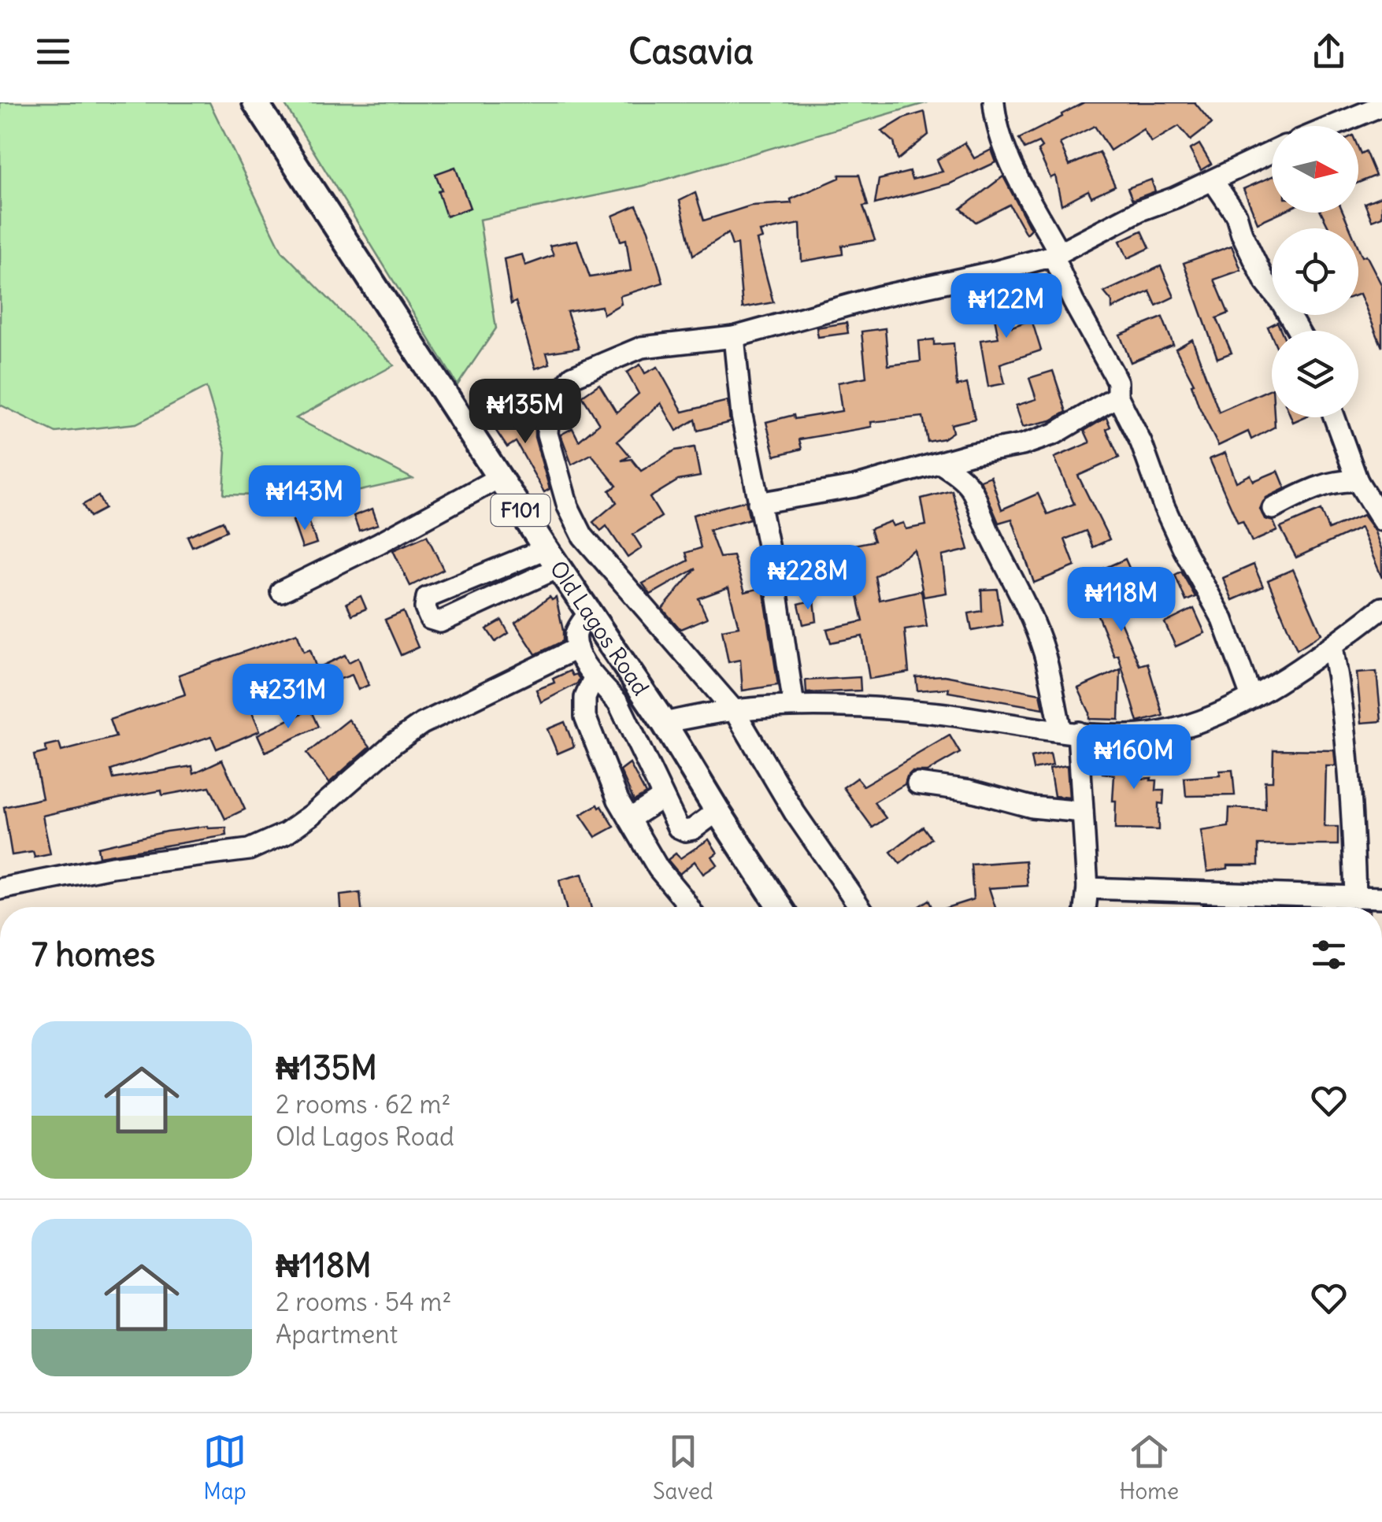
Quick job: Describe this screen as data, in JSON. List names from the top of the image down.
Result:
{
  "streets": {
    "main road": ["F101", "Old Lagos Road"]
  },
  "north": "right",
  "page": {
    "header": "Casavia",
    "price": [
      "₦122M",
      "₦135M",
      "₦143M",
      "₦228M",
      "₦118M",
      "₦231M",
      "₦160M"
    ],
    "heading": "7 homes",
    "list": [
      {
        "name": "₦135M",
        "note": "2 rooms · 62 m² · Old Lagos Road"
      },
      {
        "name": "₦118M",
        "note": "2 rooms · 54 m² · Apartment"
      }
    ],
    "tabs": ["Map", "Saved", "Home"]
  }
}
